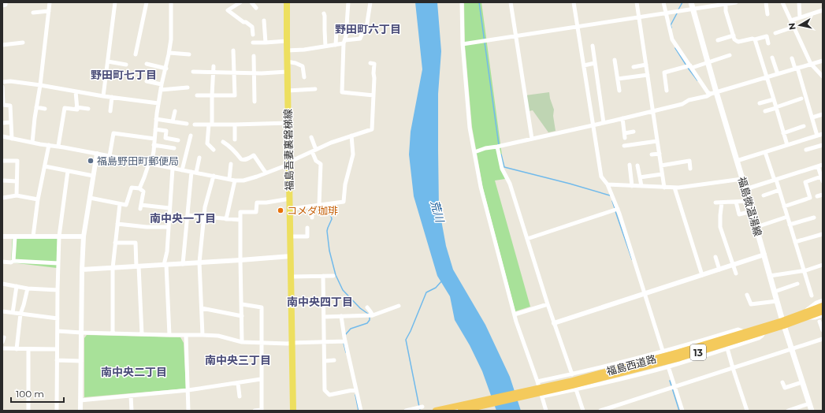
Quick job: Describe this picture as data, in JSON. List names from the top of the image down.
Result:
{
  "streets": {
    "highway": ["13", "福島西道路"],
    "main road": ["福島吾妻裏磐梯線", "福島微温湯線"]
  },
  "crossings": [
    ["福島微温湯線", "福島西道路"]
  ],
  "districts": [
    "野田町六丁目",
    "野田町七丁目",
    "南中央一丁目",
    "南中央四丁目",
    "南中央三丁目",
    "南中央二丁目"
  ],
  "water": ["荒川"],
  "places": ["福島野田町郵便局", "コメダ珈琲"],
  "scale_bar": "100 m",
  "north": "left"
}
